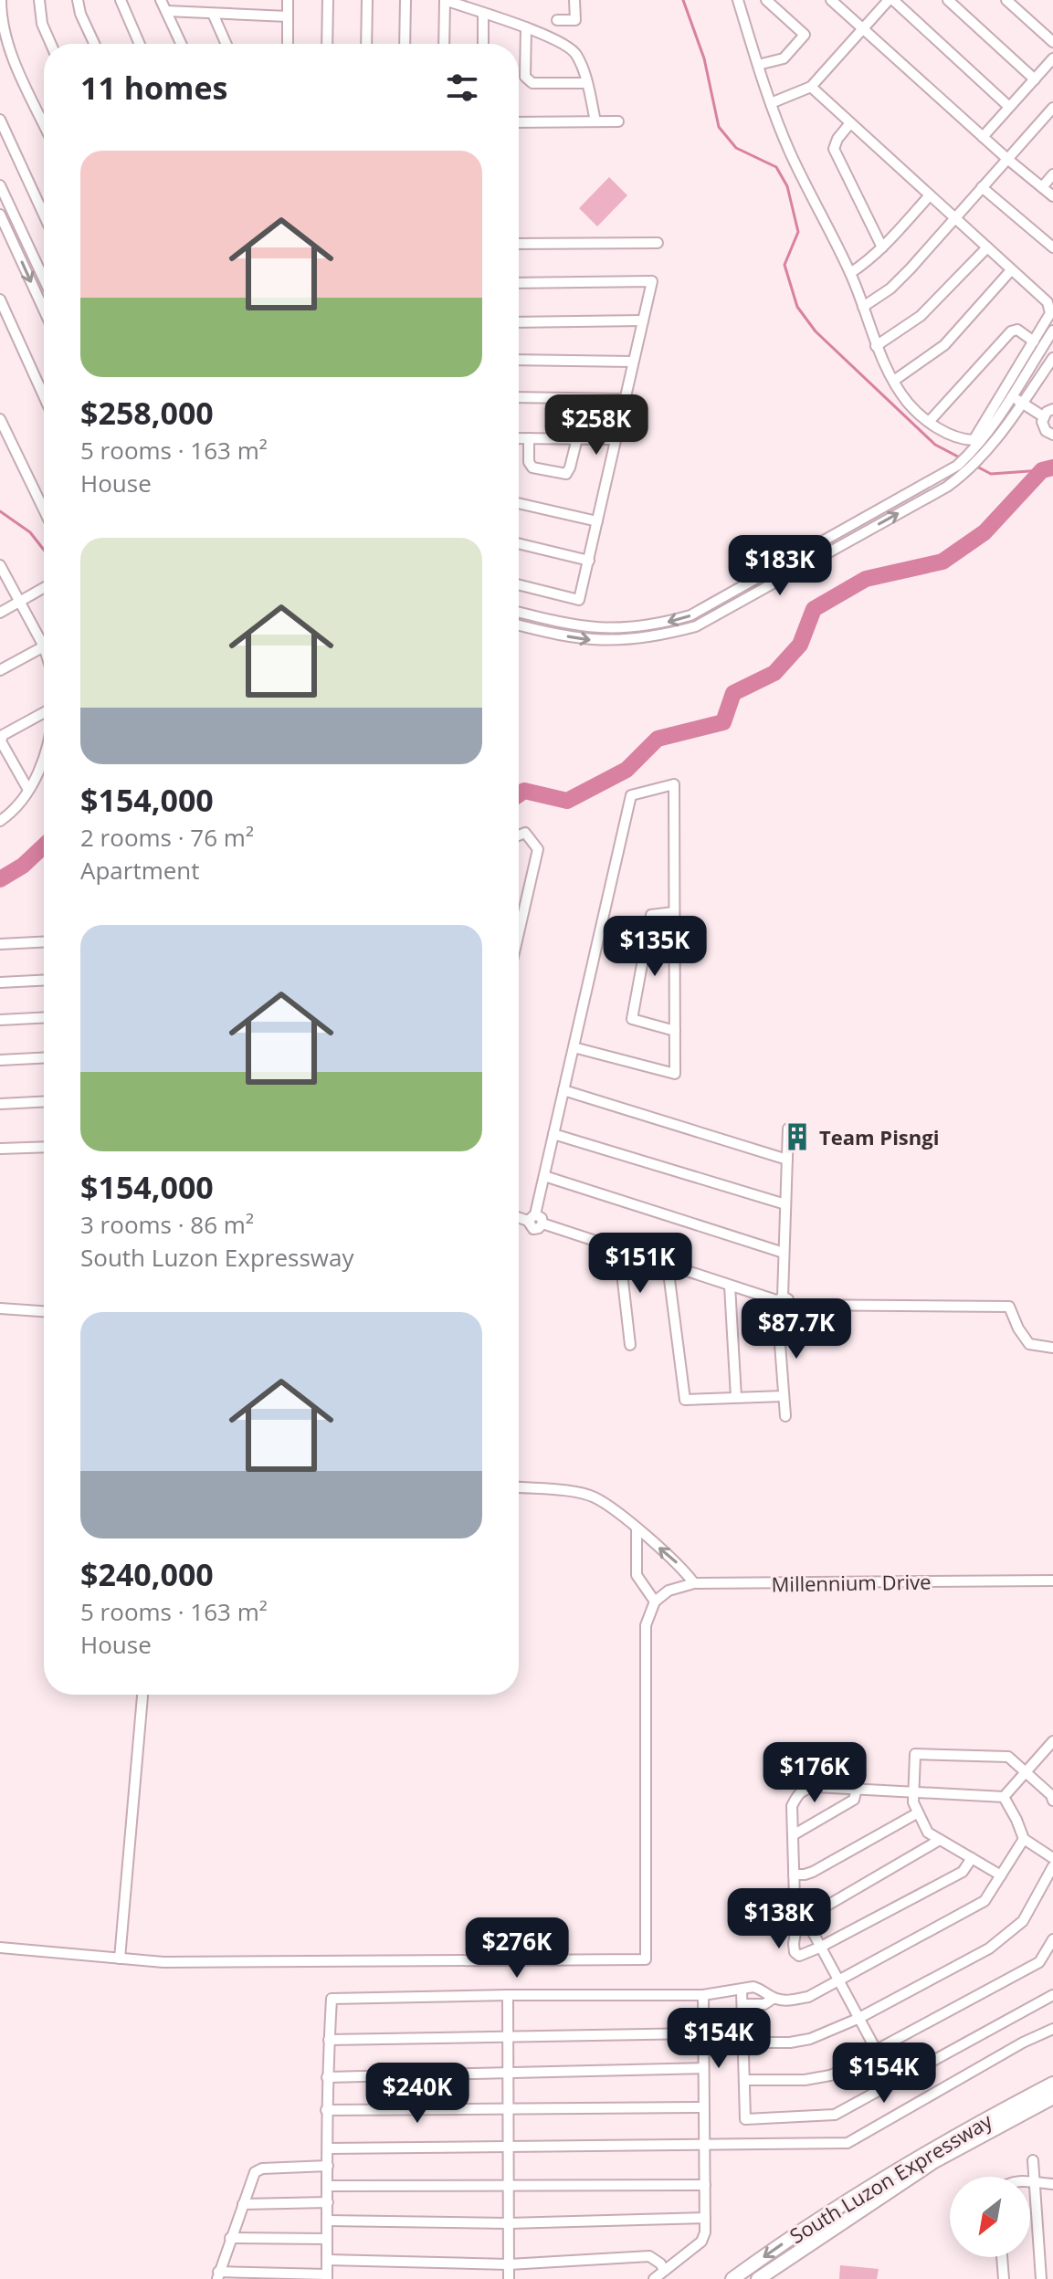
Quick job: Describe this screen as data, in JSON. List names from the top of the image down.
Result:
{
  "streets": {
    "highway": ["South Luzon Expressway"],
    "street": ["Millennium Drive"]
  },
  "places": {
    "building": ["Team Pisngi"]
  },
  "north": "bottom left",
  "page": {
    "heading": "11 homes",
    "list": [
      {
        "name": "$258,000",
        "note": "5 rooms · 163 m² · House"
      },
      {
        "name": "$154,000",
        "note": "2 rooms · 76 m² · Apartment"
      },
      {
        "name": "$154,000",
        "note": "3 rooms · 86 m² · South Luzon Expressway"
      },
      {
        "name": "$240,000",
        "note": "5 rooms · 163 m² · House"
      }
    ],
    "price": [
      "$258K",
      "$183K",
      "$135K",
      "$151K",
      "$87.7K",
      "$176K",
      "$138K",
      "$276K",
      "$154K",
      "$154K",
      "$240K"
    ]
  }
}
